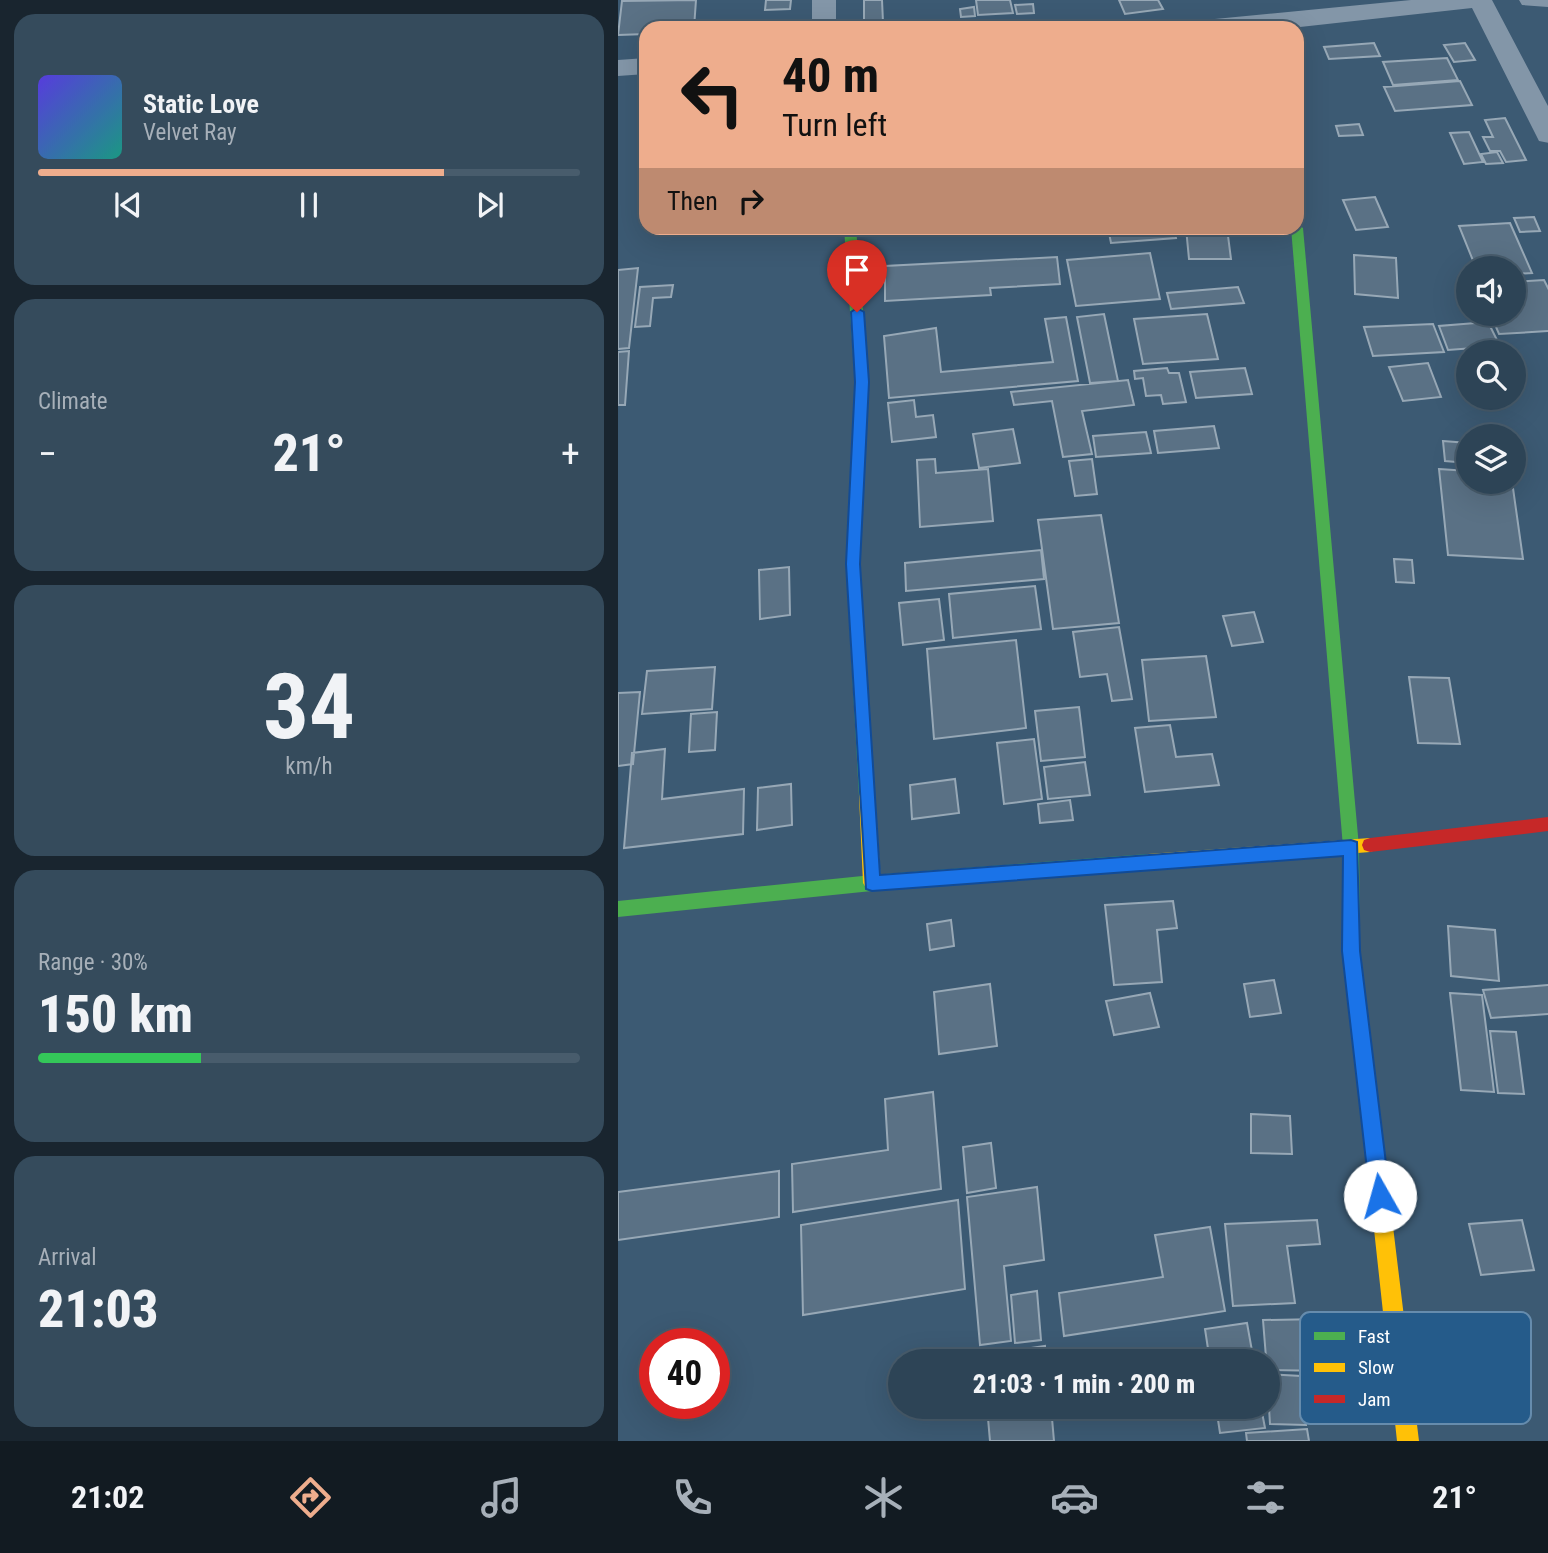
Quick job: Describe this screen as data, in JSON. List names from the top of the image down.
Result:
{
  "legend": ["Fast", "Slow", "Jam"],
  "page": {
    "turn": ["40 m", "Turn left"],
    "song": ["Static Love", "Velvet Ray"],
    "then": "Then",
    "tile": [
      "Climate",
      ["34", "km/h"],
      ["Range · 30%", "150 km"],
      ["Arrival", "21:03"]
    ],
    "heat": ["−", "21°", "+"],
    "limit": "40",
    "trip": "21:03 · 1 min · 200 m",
    "tabs": ["21:02", "21°"]
  }
}
